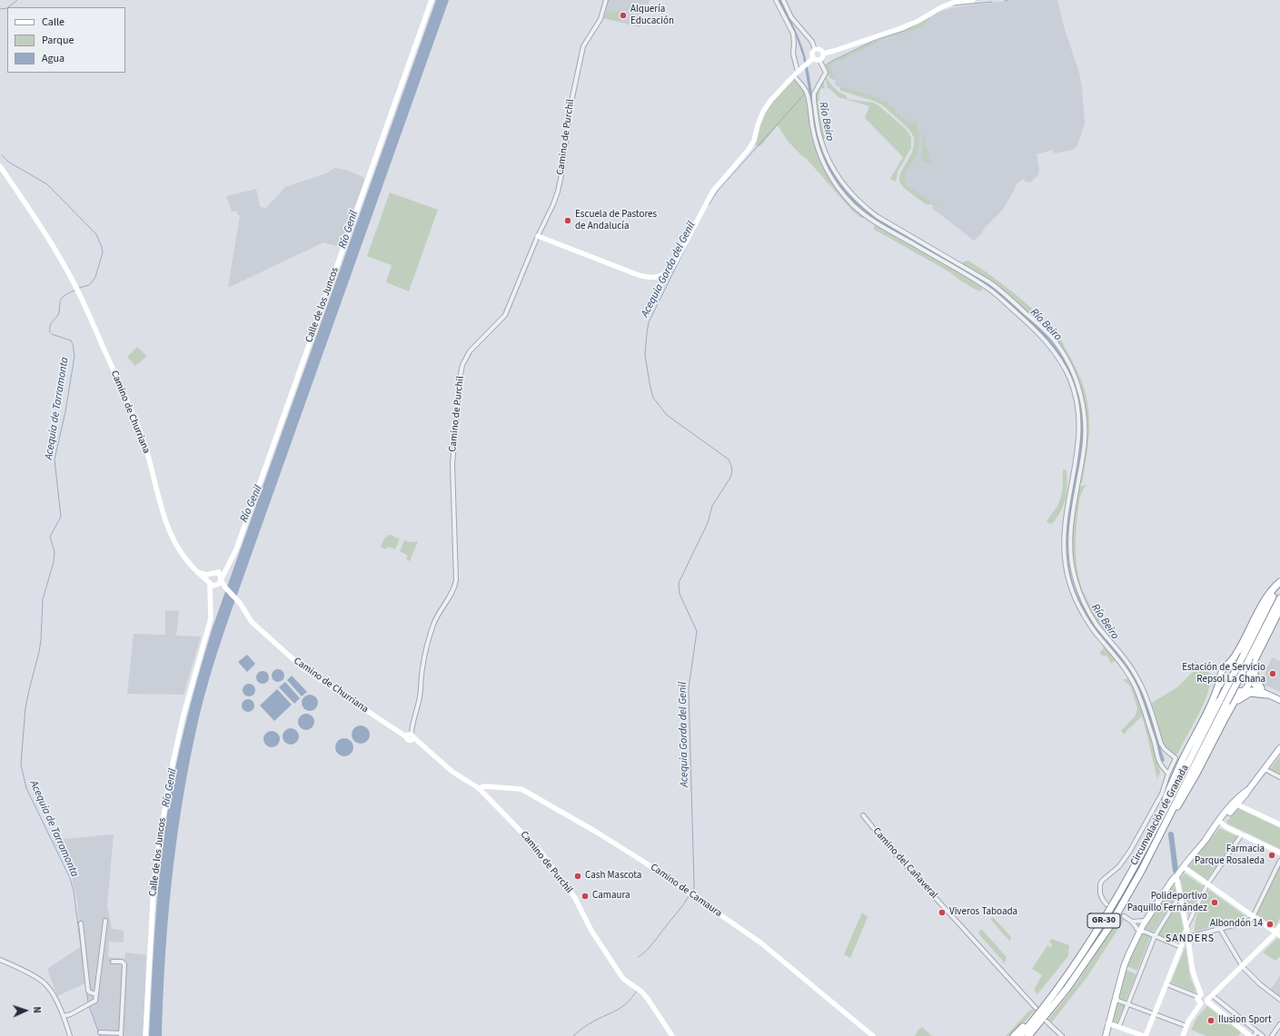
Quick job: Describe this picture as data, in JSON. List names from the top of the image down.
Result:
{
  "streets": {
    "highway": ["Circunvalación de Granada", "GR-30"],
    "street": [
      "Camino de Purchil",
      "Calle de los Juncos",
      "Camino de Churriana",
      "Camino del Cañaveral",
      "Camino de Camaura"
    ]
  },
  "crossings": [
    ["Camino de Purchil", "Camino de Churriana"],
    ["Camino de Purchil", "Camino de Camaura"],
    ["Calle de los Juncos", "Camino de Churriana"],
    ["Circunvalación de Granada", "Camino del Cañaveral"]
  ],
  "districts": ["SANDERS"],
  "water": [
    "Río Beiro",
    "Río Genil",
    "Acequia Gorda del Genil",
    "Acequia de Tarramonta"
  ],
  "places": [
    "Alquería Educación",
    "Escuela de Pastores de Andalucía",
    "Estación de Servicio Repsol La Chana",
    "Farmacia Parque Rosaleda",
    "Cash Mascota",
    "Camaura",
    "Polideportivo Paquillo Fernández",
    "Viveros Taboada",
    "Albondón 14",
    "Ilusion Sport"
  ],
  "legend": ["Calle", "Parque", "Agua"],
  "north": "right"
}
